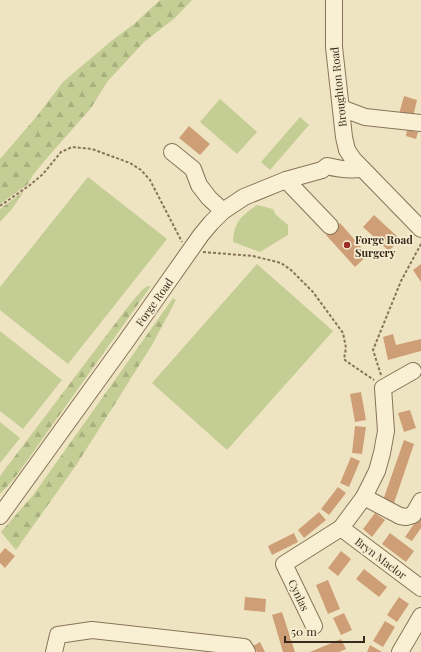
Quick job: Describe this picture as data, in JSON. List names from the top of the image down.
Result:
{
  "streets": {
    "street": [
      "Broughton Road",
      "Forge Road",
      "Bryn Maelor",
      "Cynlas"
    ]
  },
  "crossings": [
    ["Bryn Maelor", "Cynlas"]
  ],
  "places": ["Forge Road Surgery"],
  "scale_bar": "50 m"
}
